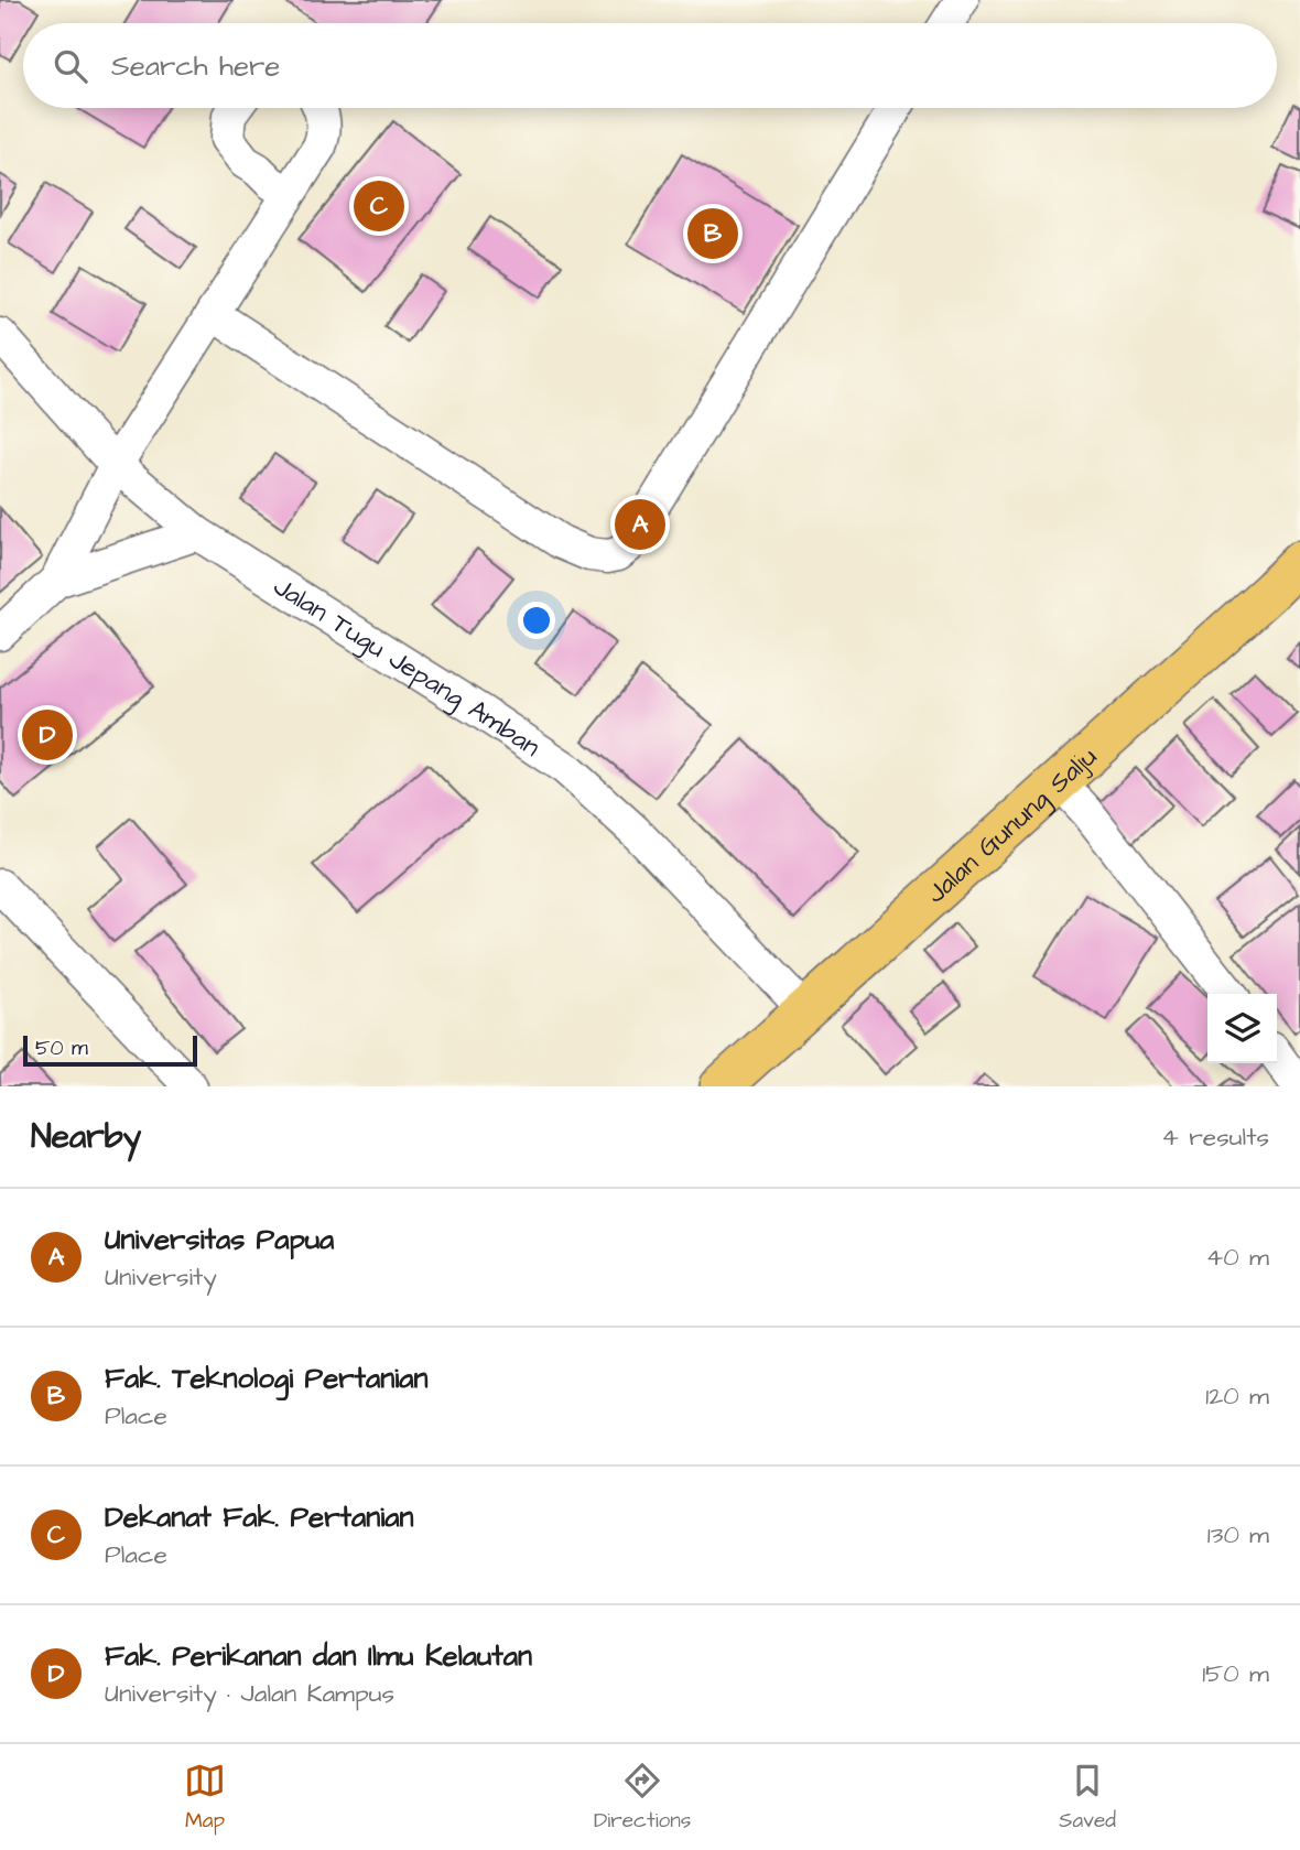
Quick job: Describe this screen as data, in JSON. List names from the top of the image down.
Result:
{
  "streets": {
    "main road": ["Jalan Gunung Salju"],
    "street": ["Jalan Tugu Jepang Amban"]
  },
  "crossings": [
    ["Jalan Tugu Jepang Amban", "Jalan Gunung Salju"]
  ],
  "scale_bar": "50 m",
  "page": {
    "search": "Search here",
    "pins": [
      "C",
      "B",
      "A",
      "D"
    ],
    "scale": "50 m",
    "heading": ["Nearby", "4 results"],
    "list": [
      {
        "mark": "A",
        "name": "Universitas Papua",
        "note": "University",
        "value": "40 m"
      },
      {
        "mark": "B",
        "name": "Fak. Teknologi Pertanian",
        "note": "Place",
        "value": "120 m"
      },
      {
        "mark": "C",
        "name": "Dekanat Fak. Pertanian",
        "note": "Place",
        "value": "130 m"
      },
      {
        "mark": "D",
        "name": "Fak. Perikanan dan Ilmu Kelautan",
        "note": "University · Jalan Kampus",
        "value": "150 m"
      }
    ],
    "nav": ["Map", "Directions", "Saved"]
  }
}
